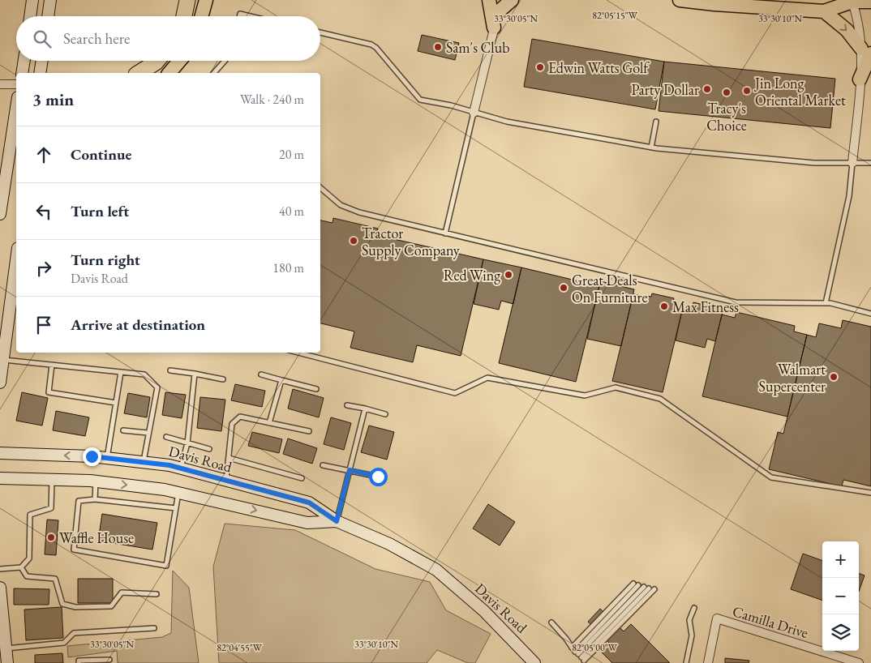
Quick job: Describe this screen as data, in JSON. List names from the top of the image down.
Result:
{
  "streets": {
    "main road": ["Davis Road"],
    "street": ["Camilla Drive"]
  },
  "places": [
    "Sam's Club",
    "Edwin Watts Golf",
    "Party Dollar",
    "Jin Long Oriental Market",
    "Tracy's Choice",
    "Tractor Supply Company",
    "Red Wing",
    "Great Deals On Furniture",
    "Max Fitness",
    "Walmart Supercenter",
    "Waffle House"
  ],
  "page": {
    "search": "Search here",
    "heading": ["3 min", "Walk · 240 m"],
    "list": [
      ["Continue", "20 m"],
      ["Turn left", "40 m"],
      ["Turn right", "Davis Road", "180 m"],
      "Arrive at destination"
    ],
    "map_buttons": ["+", "−"]
  },
  "coordinates": [
    "82°05'15\"W",
    "33°30'05\"N",
    "33°30'10\"N",
    "82°04'55\"W",
    "82°05'00\"W"
  ]
}
